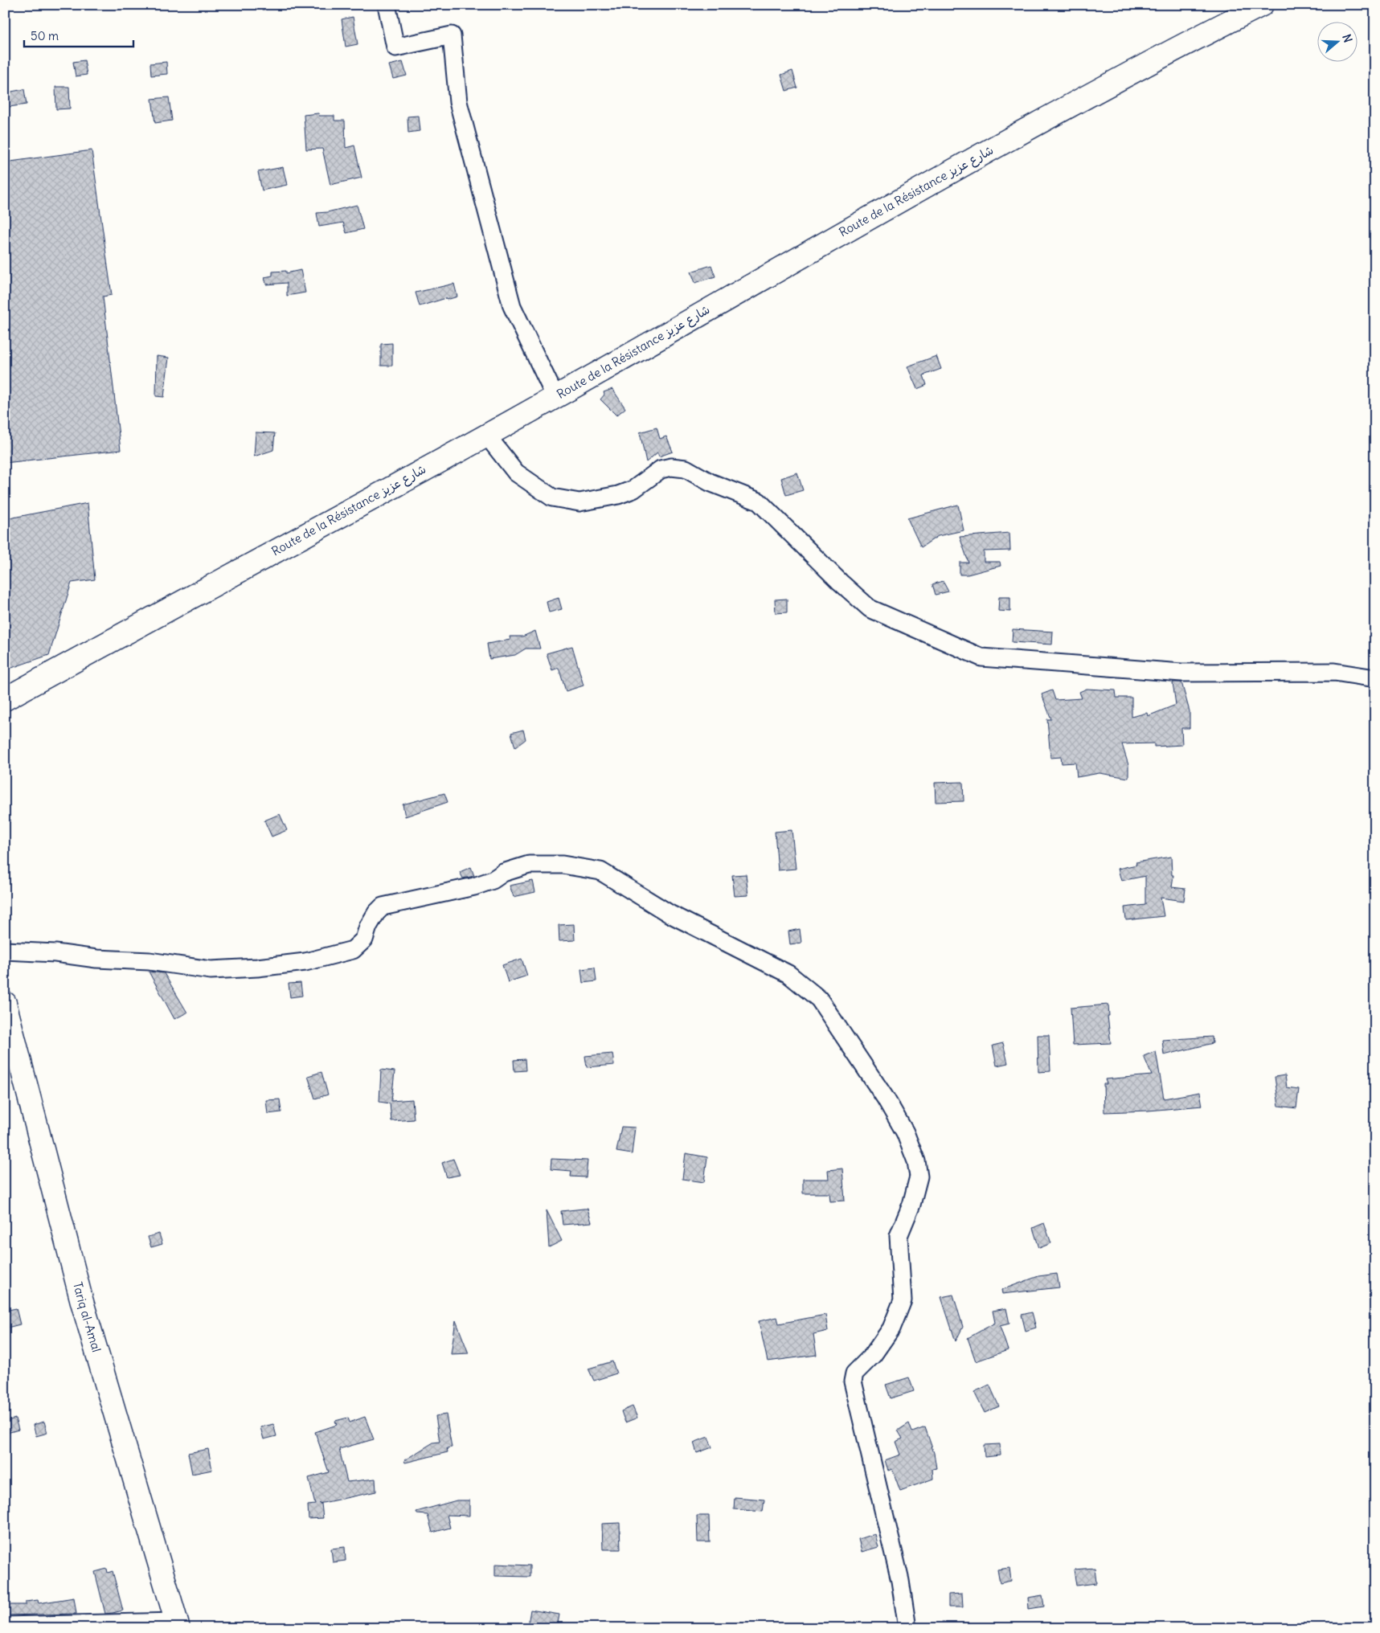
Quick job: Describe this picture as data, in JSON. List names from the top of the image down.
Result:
{
  "streets": {
    "main road": ["Route de la Résistance شارع عزيز", "Tariq al-Amal"]
  },
  "scale_bar": "50 m",
  "north": "right"
}
